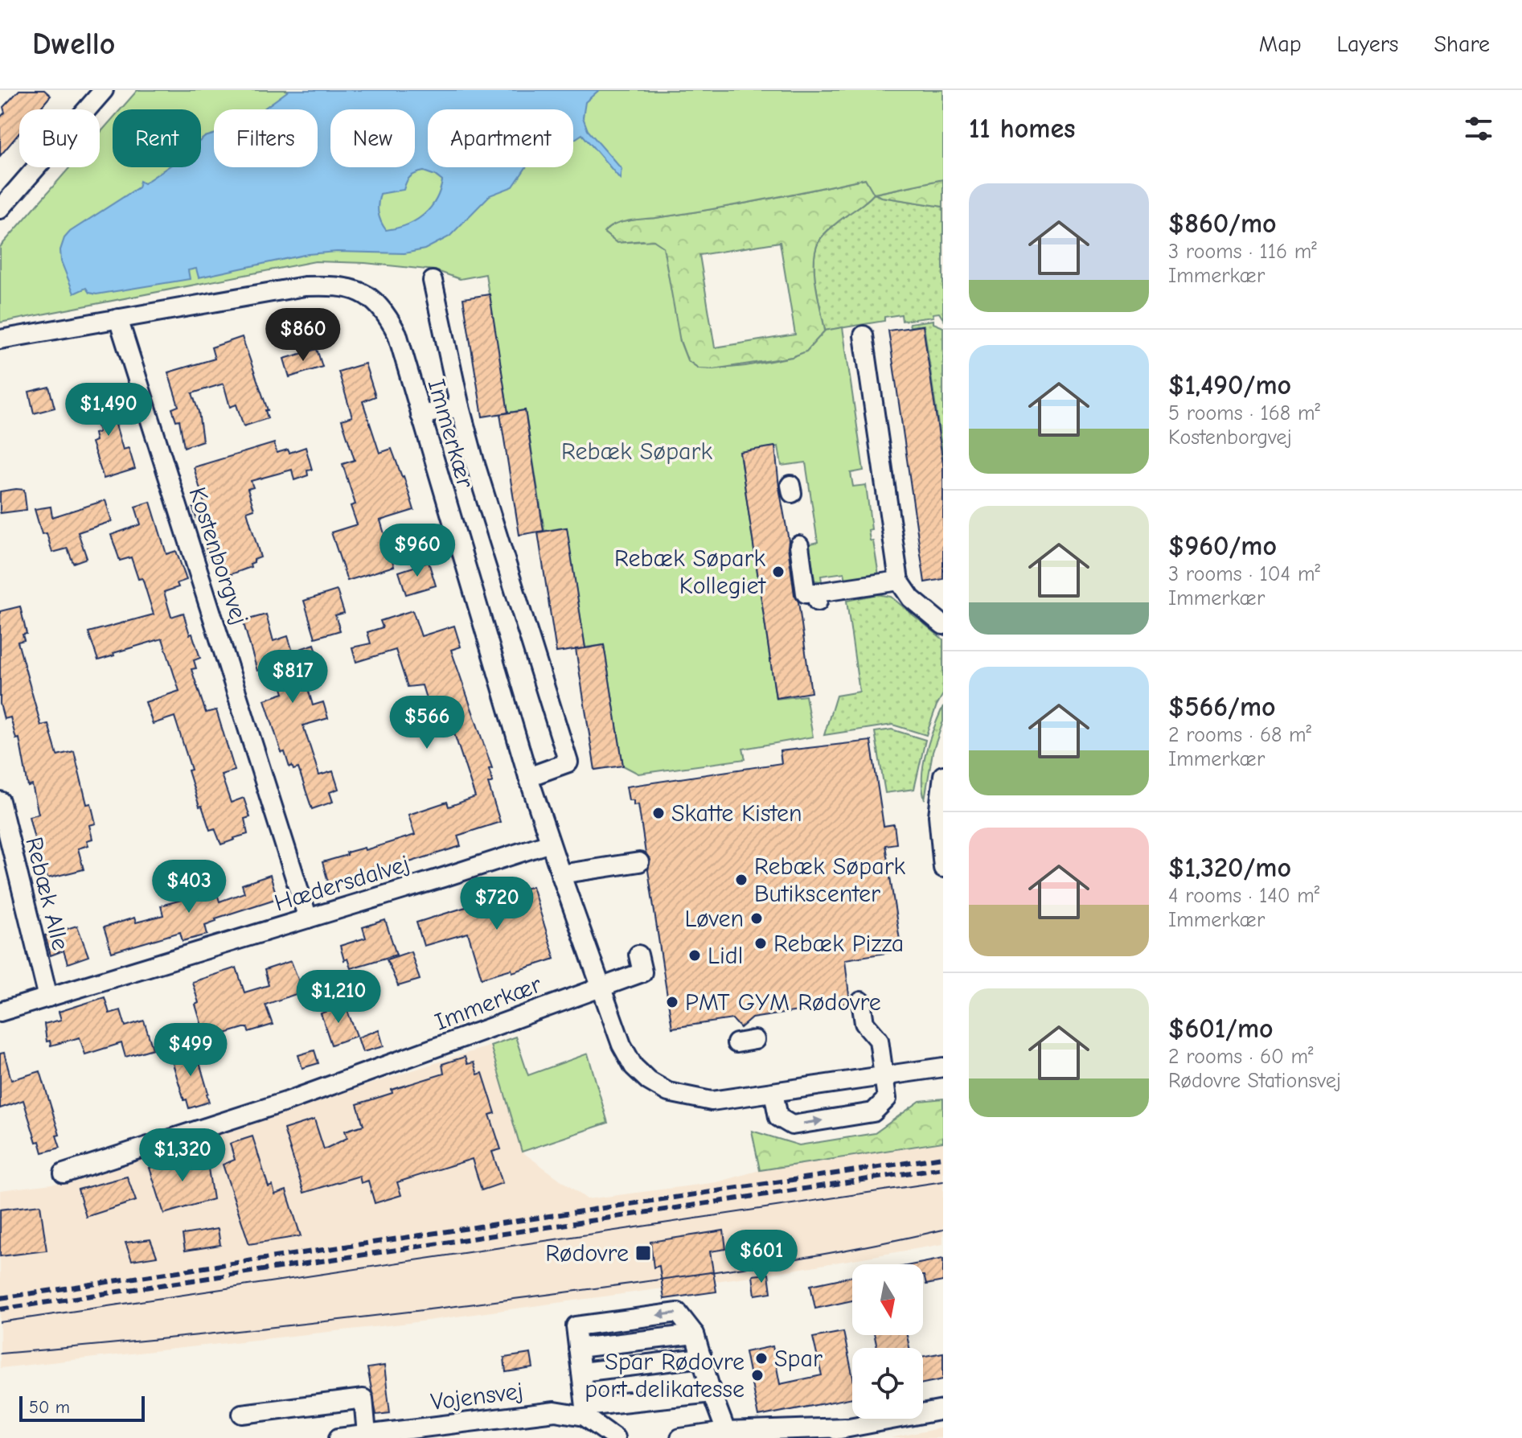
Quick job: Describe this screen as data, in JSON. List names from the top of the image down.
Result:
{
  "streets": {
    "street": [
      "Immerkær",
      "Kostenborgvej",
      "Hædersdalvej",
      "Rebæk Alle",
      "Vojensvej"
    ]
  },
  "crossings": [
    ["Immerkær", "Kostenborgvej"],
    ["Immerkær", "Hædersdalvej"],
    ["Kostenborgvej", "Hædersdalvej"],
    ["Hædersdalvej", "Rebæk Alle"]
  ],
  "parks": ["Rebæk Søpark"],
  "places": {
    "other": [
      "Rebæk Søpark Kollegiet",
      "Skatte Kisten",
      "Rebæk Søpark Butikscenter",
      "Løven",
      "Rebæk Pizza",
      "Lidl",
      "PMT GYM Rødovre",
      "Spar",
      "Spar Rødovre port delikatesse"
    ],
    "transit": ["Rødovre"]
  },
  "scale_bar": "50 m",
  "north": "bottom",
  "page": {
    "header": "Dwello",
    "nav": ["Map", "Layers", "Share"],
    "heading": "11 homes",
    "chip": [
      "Buy",
      "Rent",
      "Filters",
      "New",
      "Apartment"
    ],
    "list": [
      {
        "name": "$860/mo",
        "note": "3 rooms · 116 m² · Immerkær"
      },
      {
        "name": "$1,490/mo",
        "note": "5 rooms · 168 m² · Kostenborgvej"
      },
      {
        "name": "$960/mo",
        "note": "3 rooms · 104 m² · Immerkær"
      },
      {
        "name": "$566/mo",
        "note": "2 rooms · 68 m² · Immerkær"
      },
      {
        "name": "$1,320/mo",
        "note": "4 rooms · 140 m² · Immerkær"
      },
      {
        "name": "$601/mo",
        "note": "2 rooms · 60 m² · Rødovre Stationsvej"
      }
    ],
    "price": [
      "$860",
      "$1,490",
      "$960",
      "$817",
      "$566",
      "$403",
      "$720",
      "$1,210",
      "$499",
      "$1,320",
      "$601"
    ],
    "scale": "50 m"
  }
}
